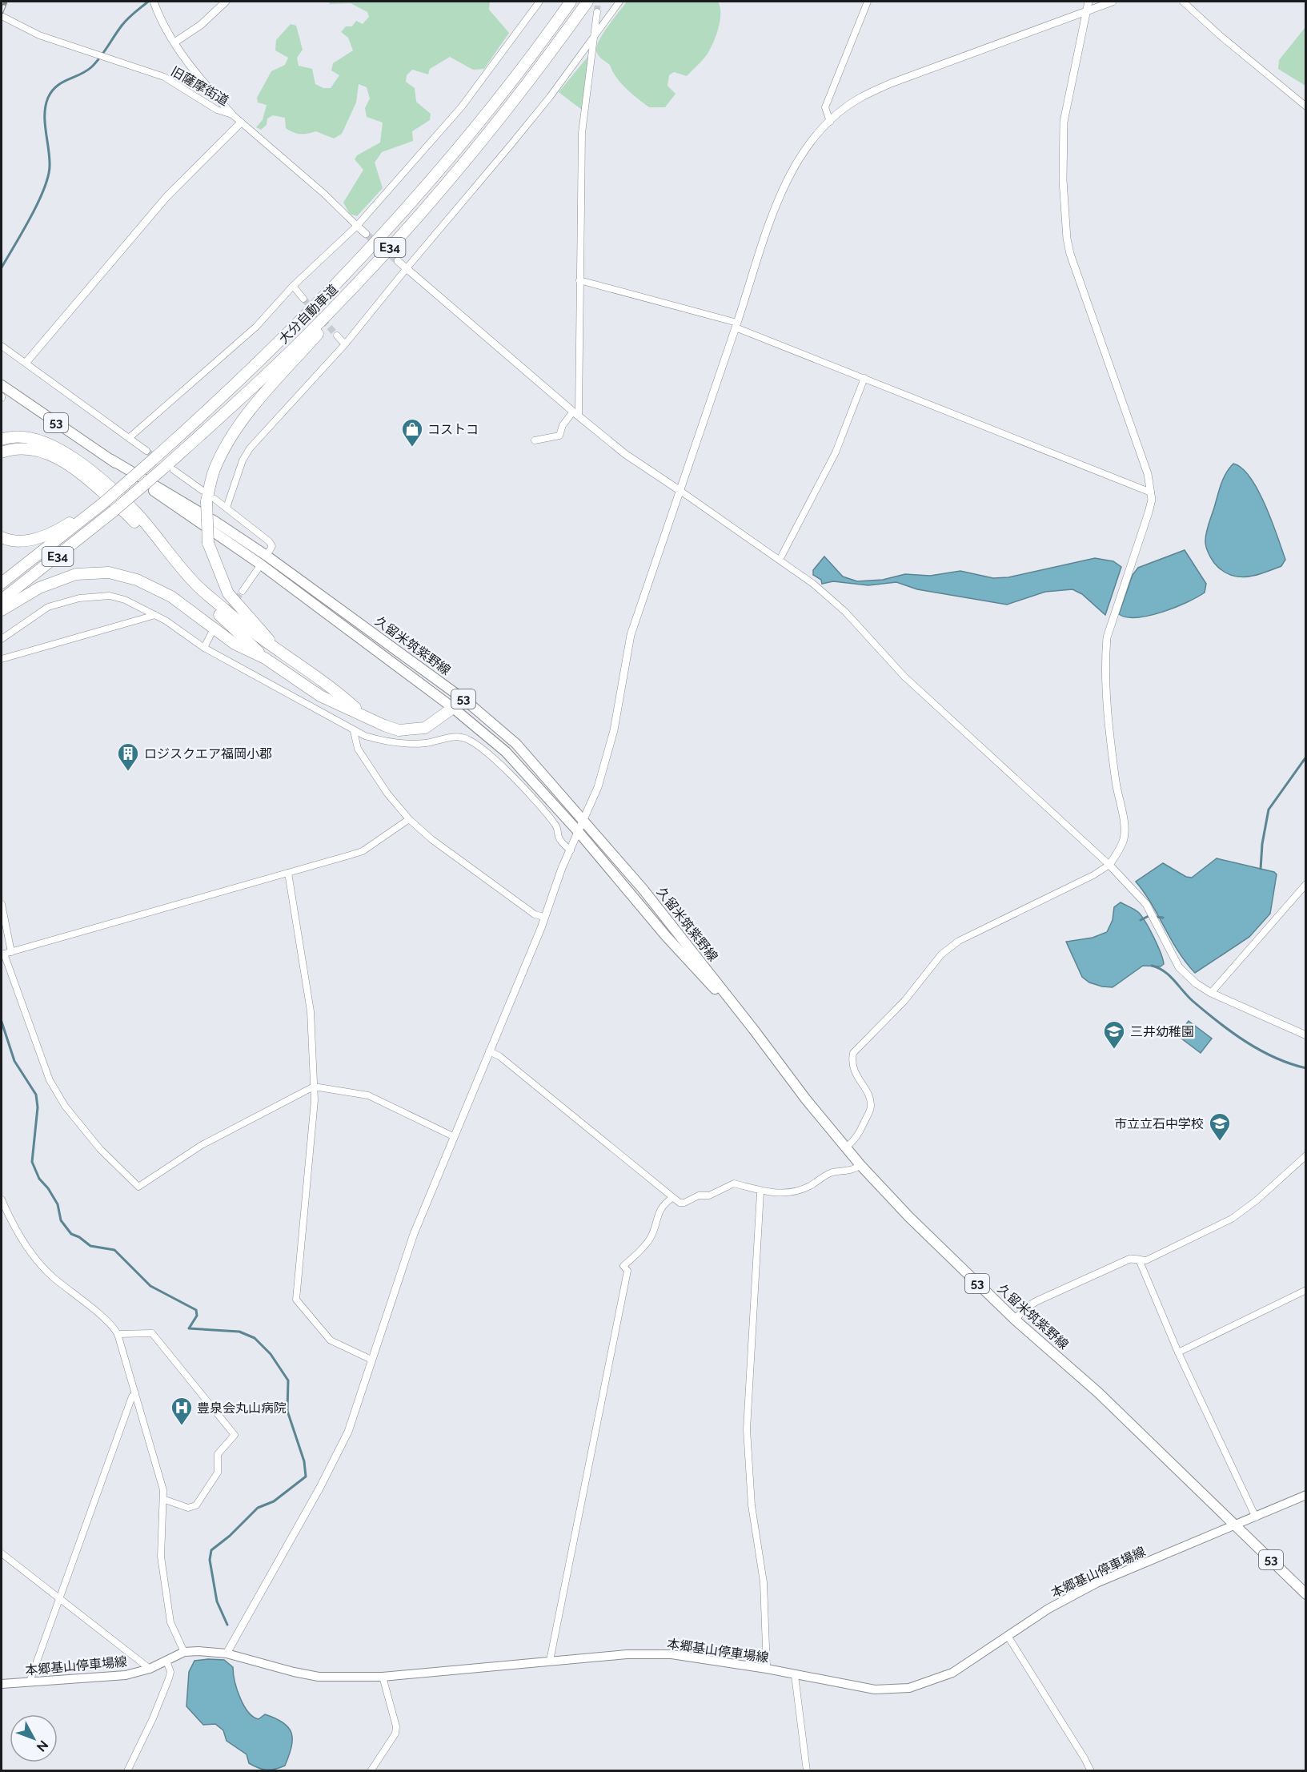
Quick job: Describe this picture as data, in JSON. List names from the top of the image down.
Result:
{
  "streets": {
    "highway": ["E34", "大分自動車道"],
    "main road": ["53", "久留米筑紫野線", "本郷基山停車場線"],
    "street": ["旧薩摩街道"]
  },
  "crossings": [
    ["久留米筑紫野線", "本郷基山停車場線"]
  ],
  "places": {
    "shop": ["コストコ"],
    "building": ["ロジスクエア福岡小郡"],
    "school or university": ["三井幼稚園", "市立立石中学校"],
    "hospital": ["豊泉会丸山病院"]
  },
  "north": "bottom right"
}
